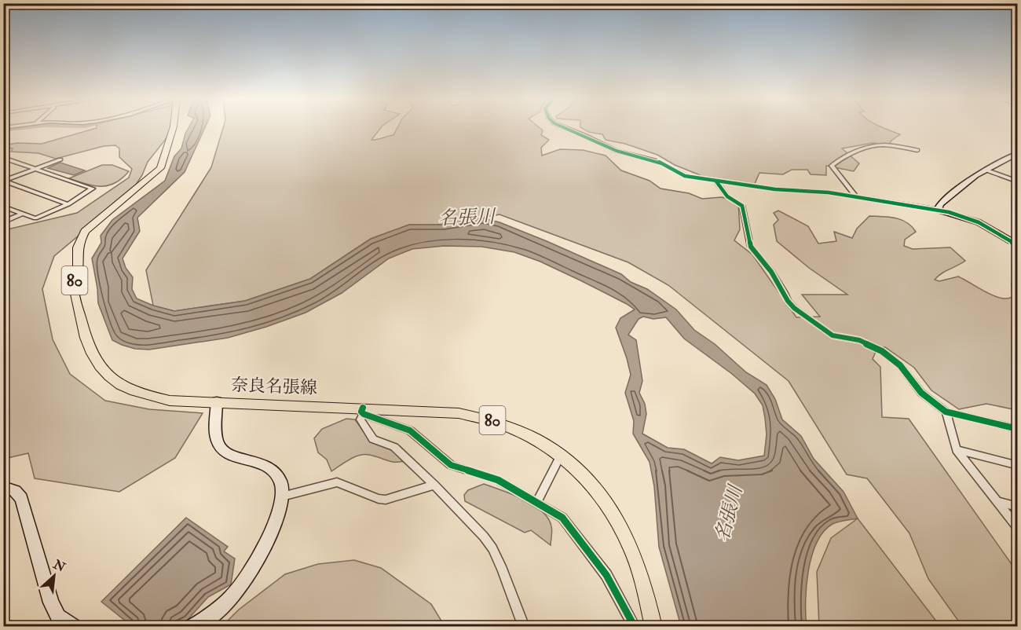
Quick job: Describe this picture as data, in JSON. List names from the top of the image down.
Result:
{
  "streets": {
    "main road": ["80", "奈良名張線"]
  },
  "water": ["名張川"],
  "north": "top right"
}
